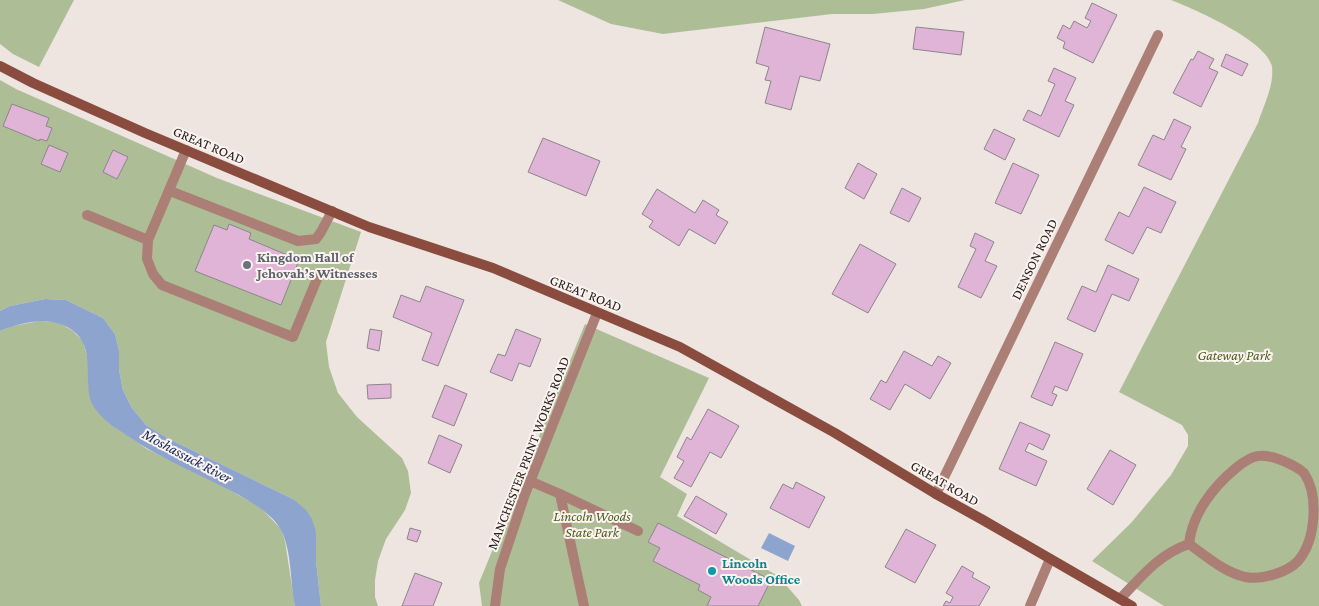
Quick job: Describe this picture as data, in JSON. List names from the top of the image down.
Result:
{
  "streets": {
    "main road": ["GREAT ROAD"],
    "street": ["DENSON ROAD", "MANCHESTER PRINT WORKS ROAD"]
  },
  "crossings": [
    ["GREAT ROAD", "DENSON ROAD"],
    ["GREAT ROAD", "MANCHESTER PRINT WORKS ROAD"]
  ],
  "water": ["Moshassuck River"],
  "parks": ["Gateway Park", "Lincoln Woods State Park"],
  "places": ["Kingdom Hall of Jehovah’s Witnesses", "Lincoln Woods Office"]
}
